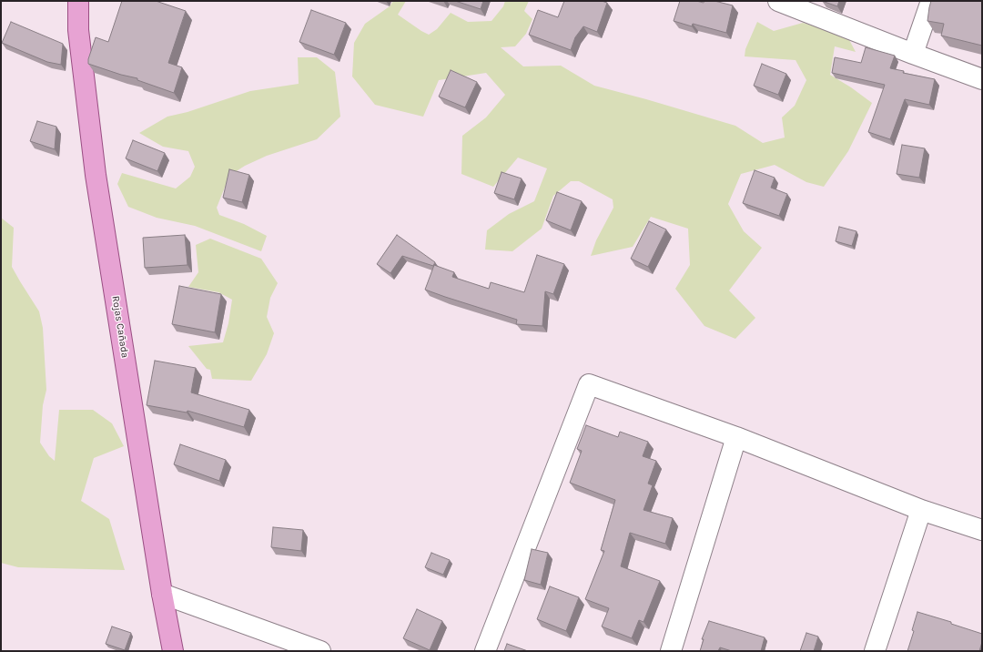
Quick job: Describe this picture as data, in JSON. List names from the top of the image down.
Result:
{
  "streets": {
    "main road": ["Rojas Cañada"]
  }
}
